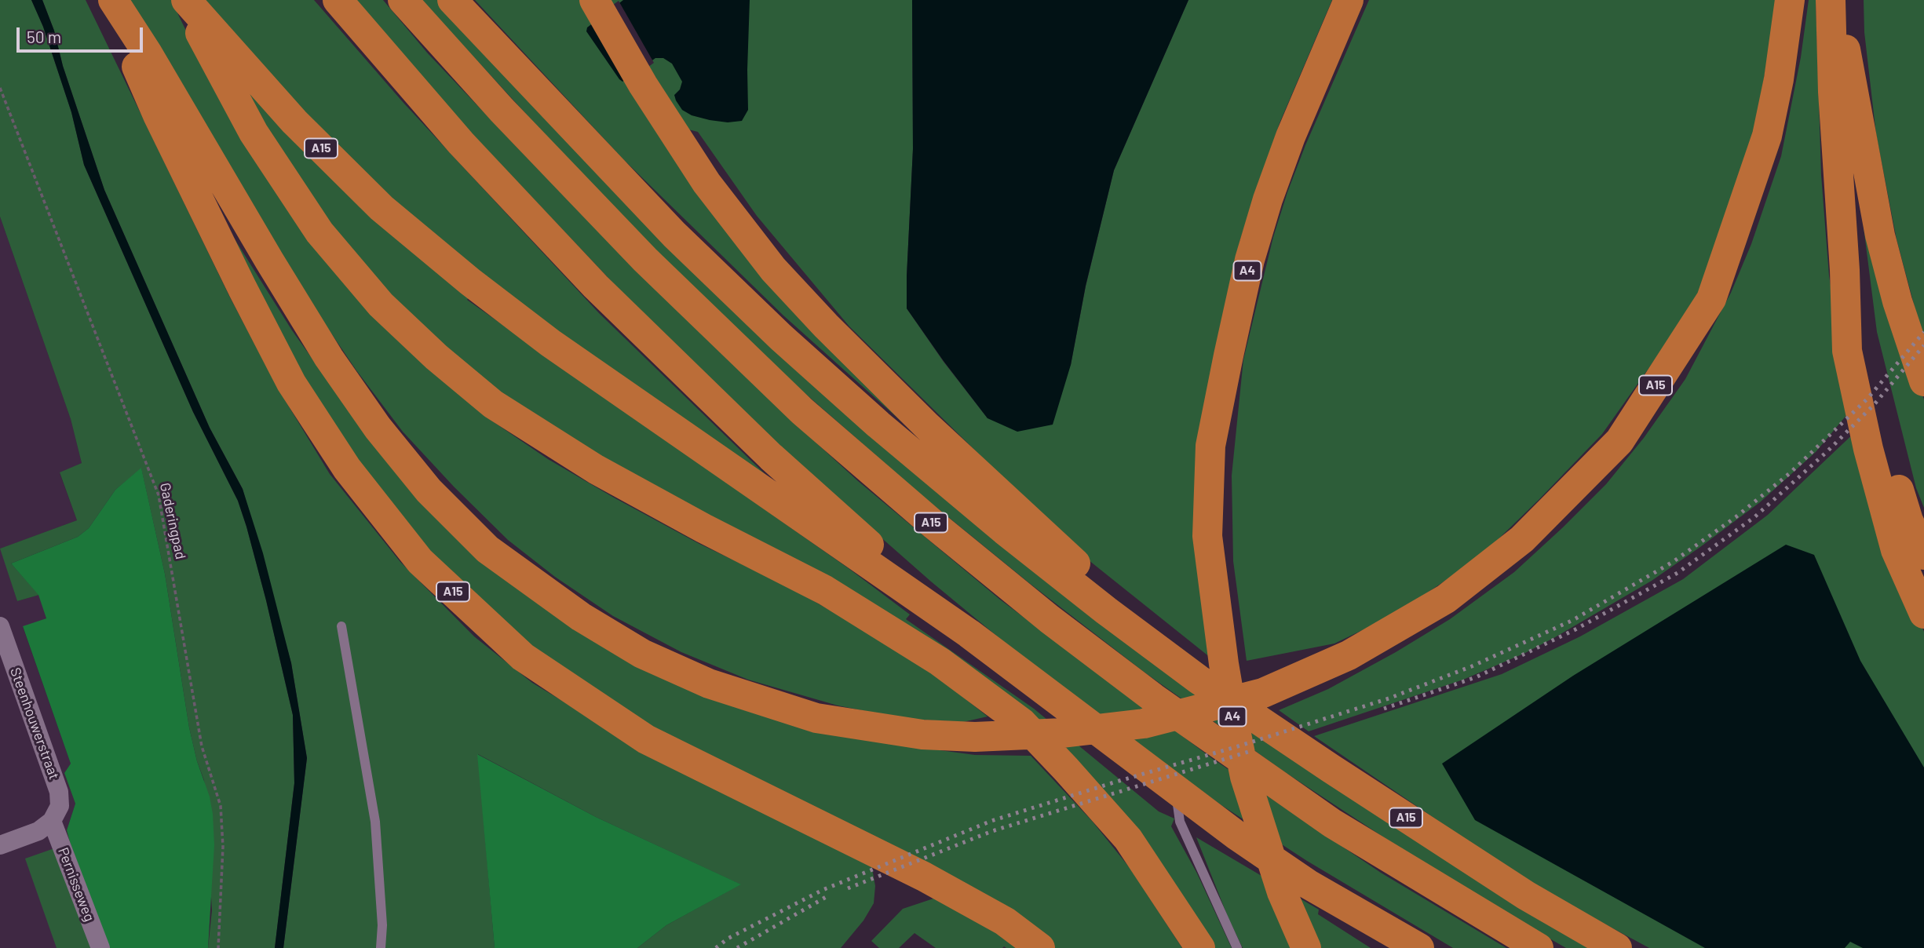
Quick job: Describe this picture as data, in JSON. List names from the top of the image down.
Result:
{
  "streets": {
    "highway": ["A15", "A4"],
    "street": ["Steenhouwerstraat", "Pernisseweg"],
    "path": ["Gaderingpad"]
  },
  "crossings": [
    ["Steenhouwerstraat", "Pernisseweg"]
  ],
  "scale_bar": "50 m"
}
